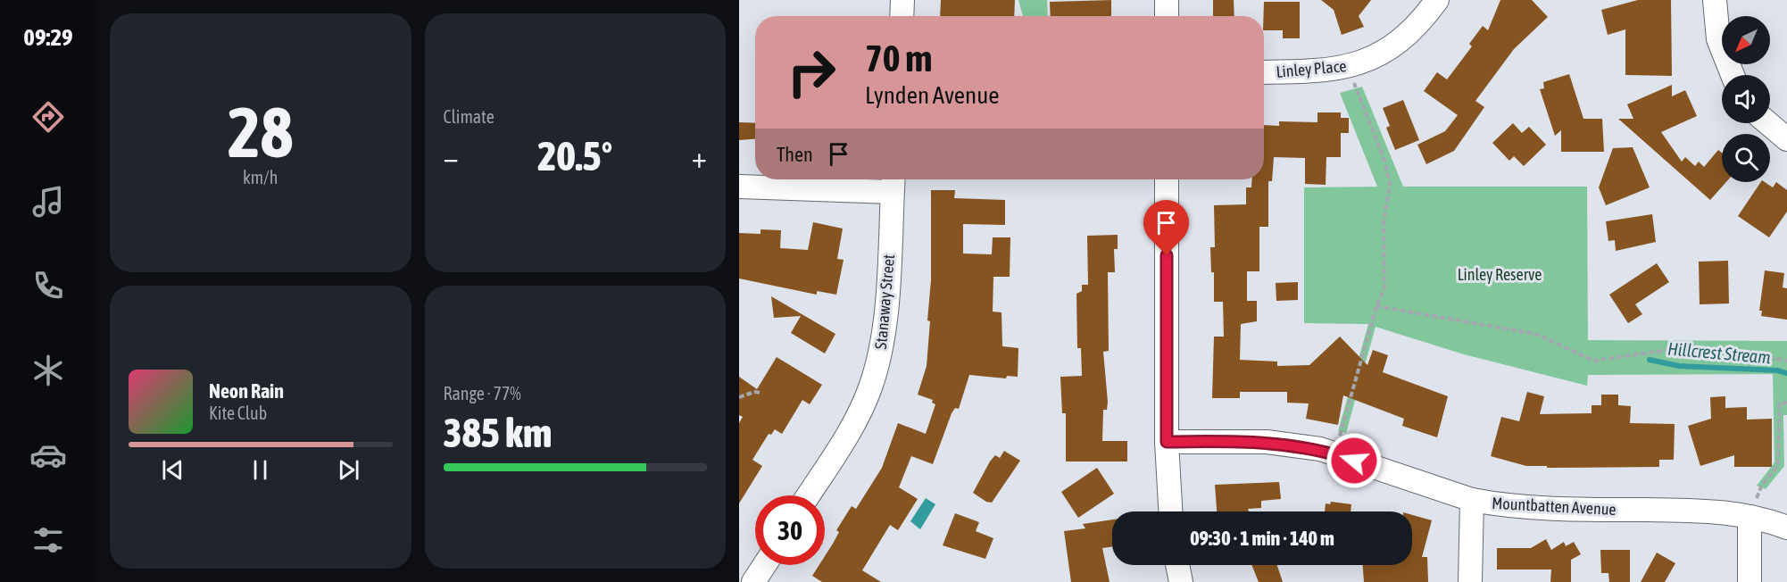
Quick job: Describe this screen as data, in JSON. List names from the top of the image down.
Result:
{
  "streets": {
    "street": ["Linley Place", "Stanaway Street", "Mountbatten Avenue"]
  },
  "water": ["Hillcrest Stream"],
  "parks": ["Linley Reserve"],
  "north": "bottom left",
  "page": {
    "tabs": "09:29",
    "tile": [
      ["28", "km/h"],
      "Climate",
      ["Range · 77%", "385 km"]
    ],
    "turn": ["70 m", "Lynden Avenue"],
    "then": "Then",
    "heat": ["−", "20.5°", "+"],
    "song": ["Neon Rain", "Kite Club"],
    "limit": "30",
    "trip": "09:30 · 1 min · 140 m"
  }
}
